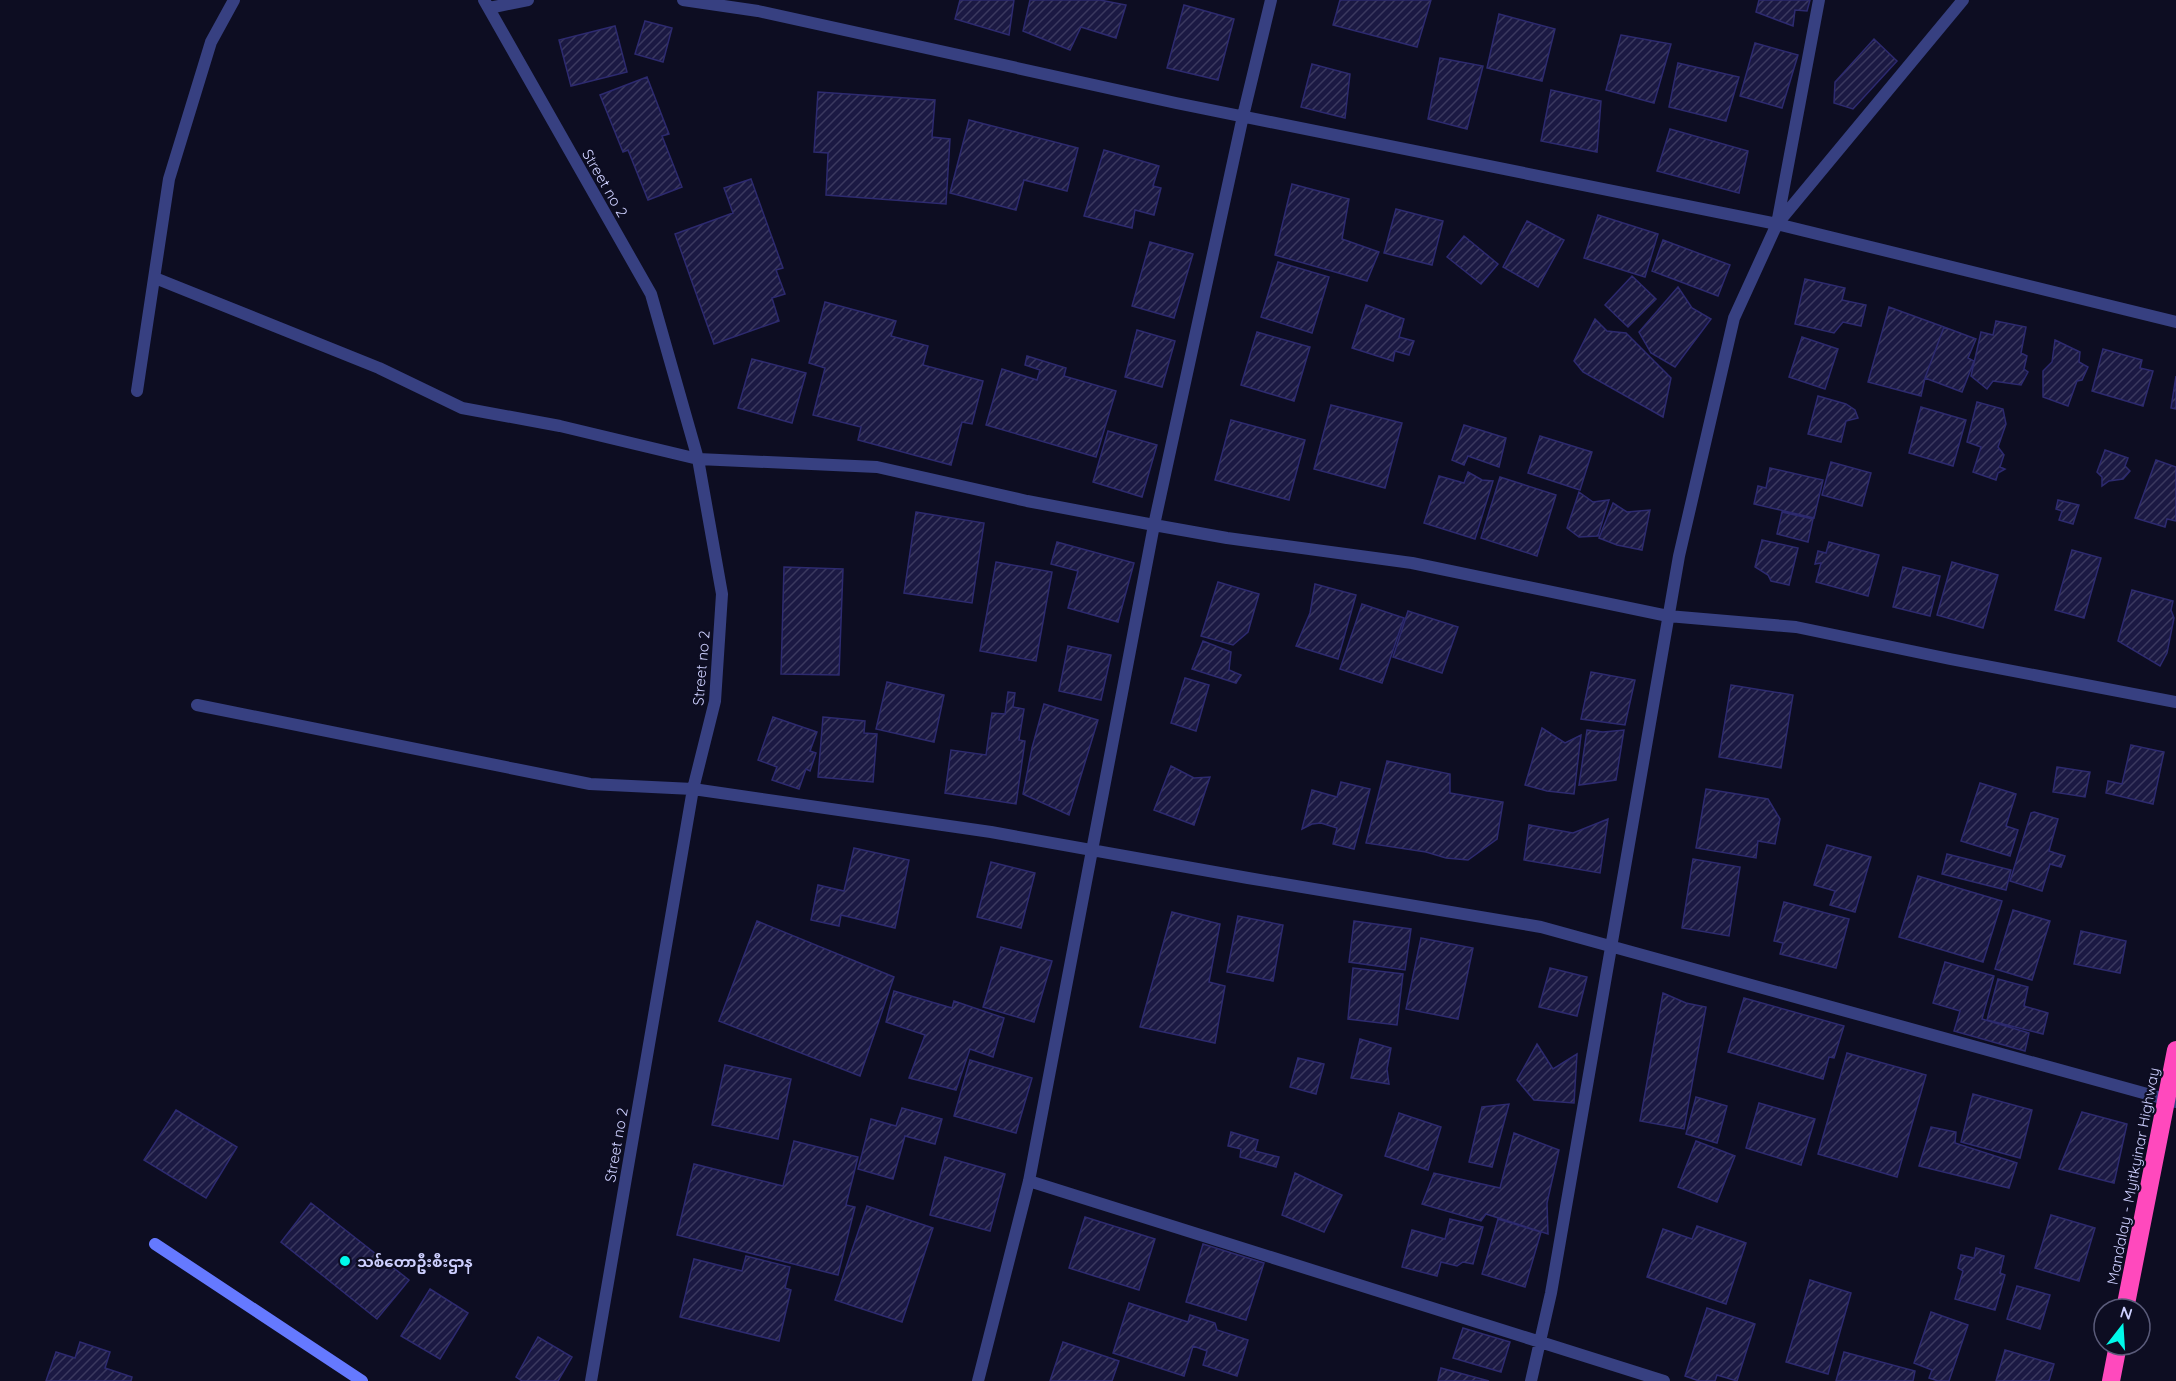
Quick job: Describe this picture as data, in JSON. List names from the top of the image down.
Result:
{
  "streets": {
    "highway": ["Mandalay - Myitkyinar Highway"],
    "street": ["Street no 2"]
  },
  "places": ["သစ်တောဦးစီးဌာန"],
  "north": "top"
}
